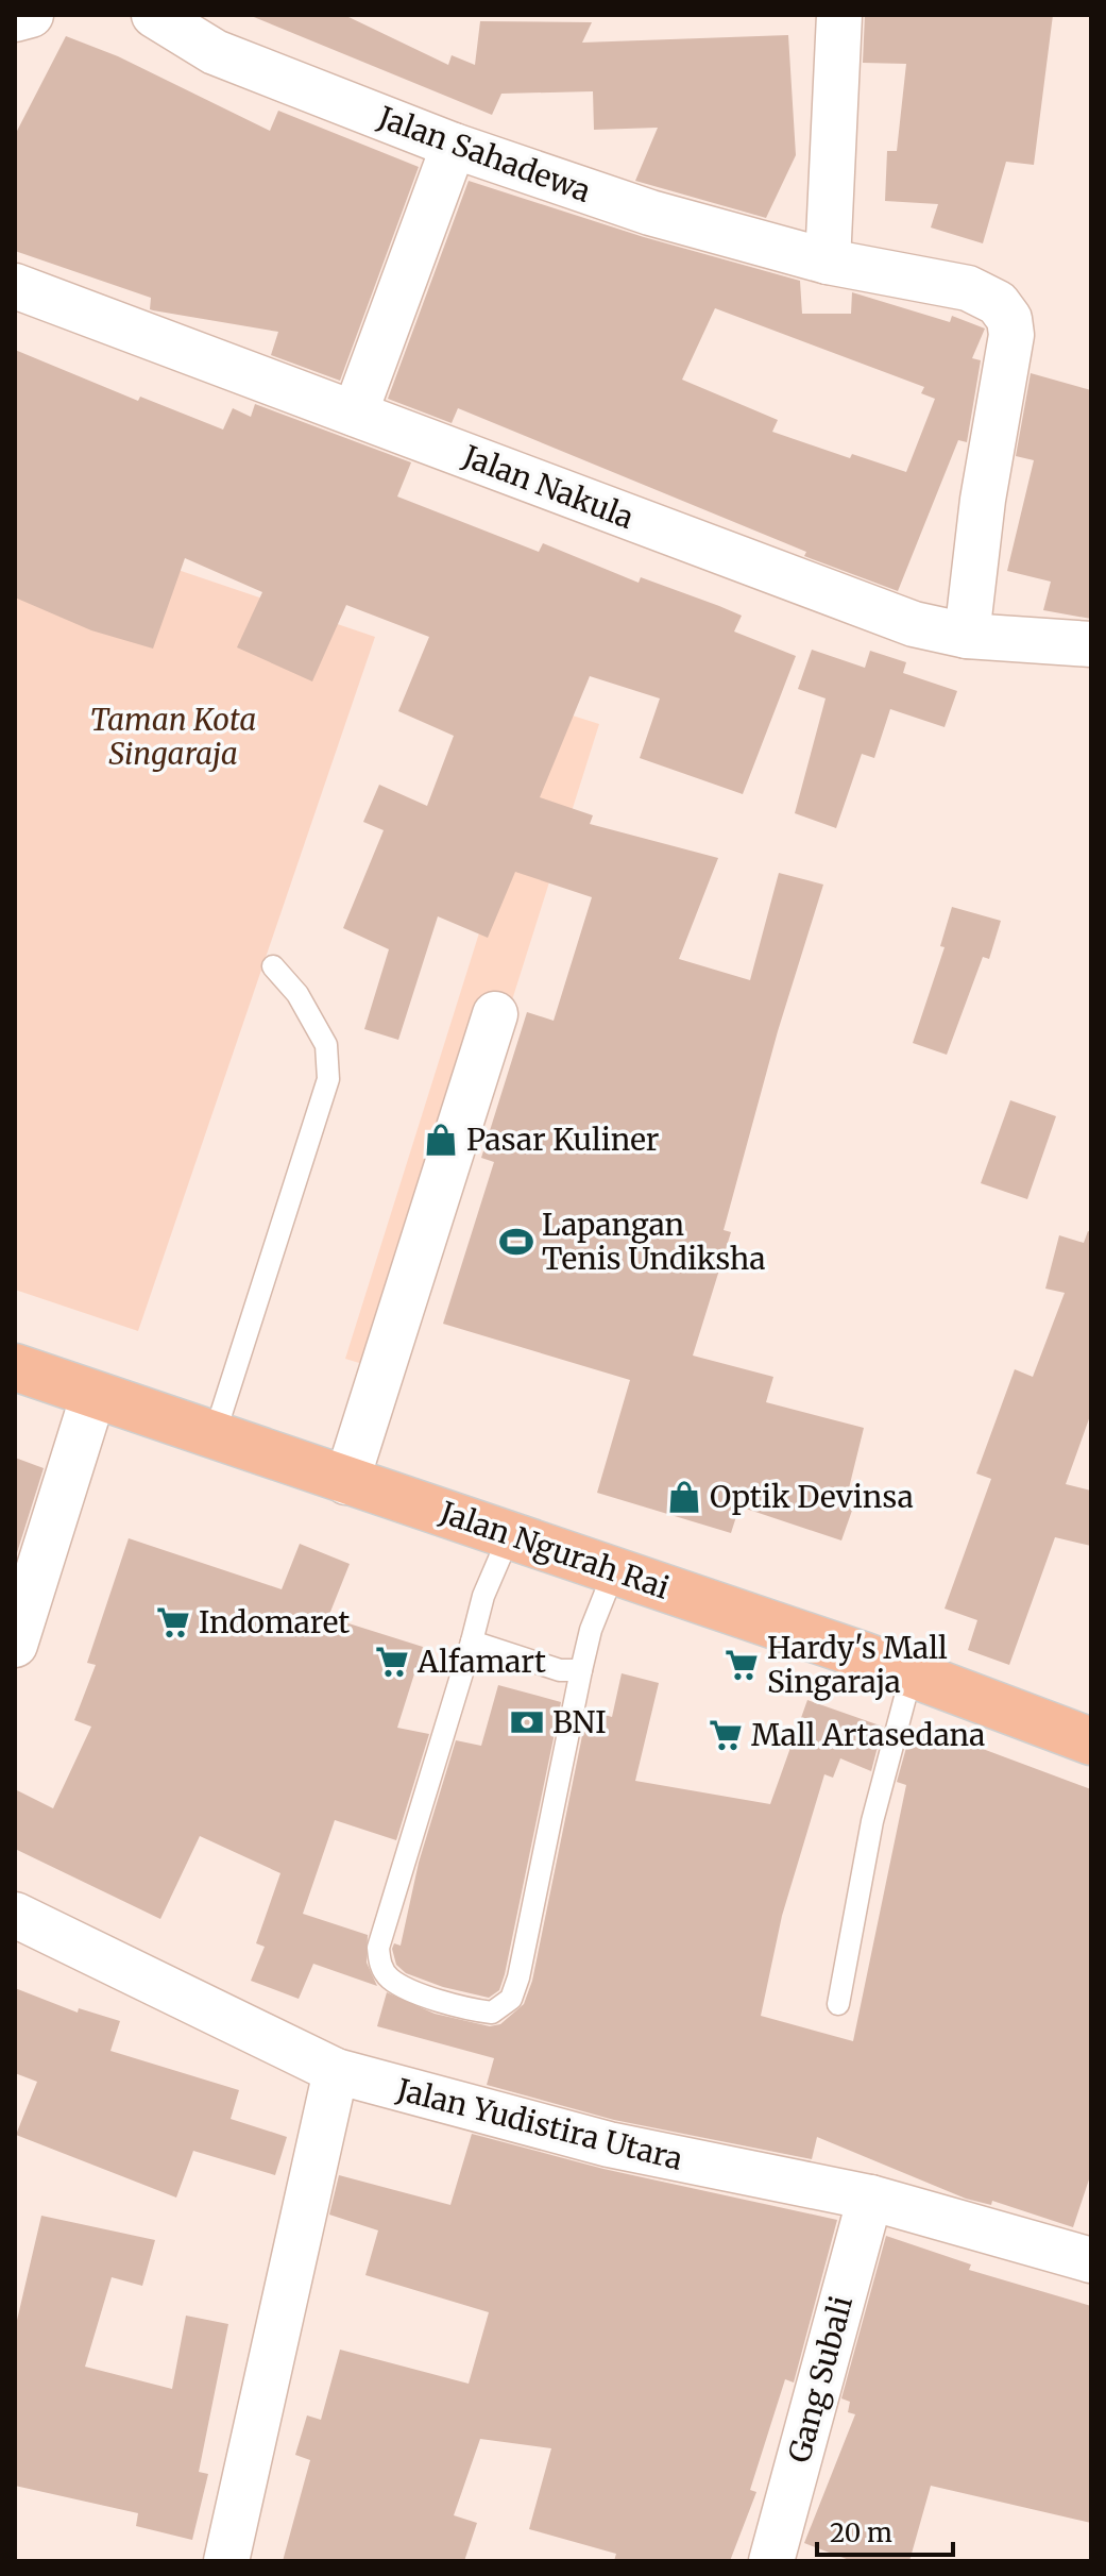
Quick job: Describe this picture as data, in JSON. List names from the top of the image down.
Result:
{
  "streets": {
    "highway": ["Jalan Ngurah Rai"],
    "street": [
      "Jalan Sahadewa",
      "Jalan Nakula",
      "Jalan Yudistira Utara",
      "Gang Subali"
    ]
  },
  "crossings": [
    ["Jalan Sahadewa", "Jalan Nakula"],
    ["Jalan Yudistira Utara", "Gang Subali"]
  ],
  "parks": ["Taman Kota Singaraja"],
  "places": {
    "shop": ["Pasar Kuliner", "Optik Devinsa"],
    "sports": ["Lapangan Tenis Undiksha"],
    "supermarket": [
      "Indomaret",
      "Alfamart",
      "Hardy's Mall Singaraja",
      "Mall Artasedana"
    ],
    "bank": ["BNI"]
  },
  "scale_bar": "20 m"
}
